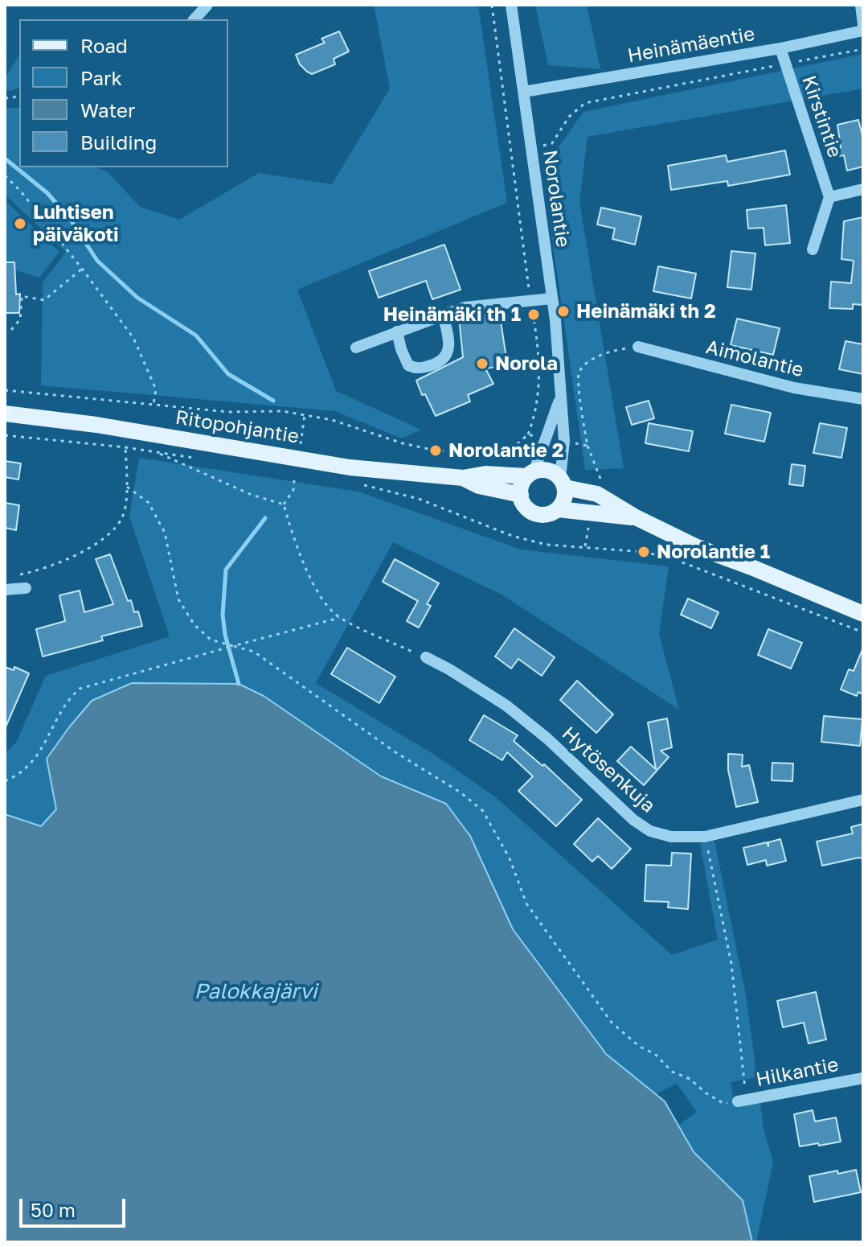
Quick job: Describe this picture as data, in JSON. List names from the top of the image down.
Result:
{
  "streets": {
    "main road": ["Ritopohjantie"],
    "street": [
      "Heinämäentie",
      "Kirstintie",
      "Norolantie",
      "Aimolantie",
      "Hytösenkuja",
      "Hilkantie"
    ]
  },
  "crossings": [
    ["Heinämäentie", "Kirstintie"],
    ["Heinämäentie", "Norolantie"],
    ["Norolantie", "Ritopohjantie"]
  ],
  "water": ["Palokkajärvi"],
  "places": [
    "Luhtisen päiväkoti",
    "Heinämäki th 2",
    "Heinämäki th 1",
    "Norola",
    "Norolantie 2",
    "Norolantie 1"
  ],
  "legend": [
    "Road",
    "Park",
    "Water",
    "Building"
  ],
  "scale_bar": "50 m"
}
